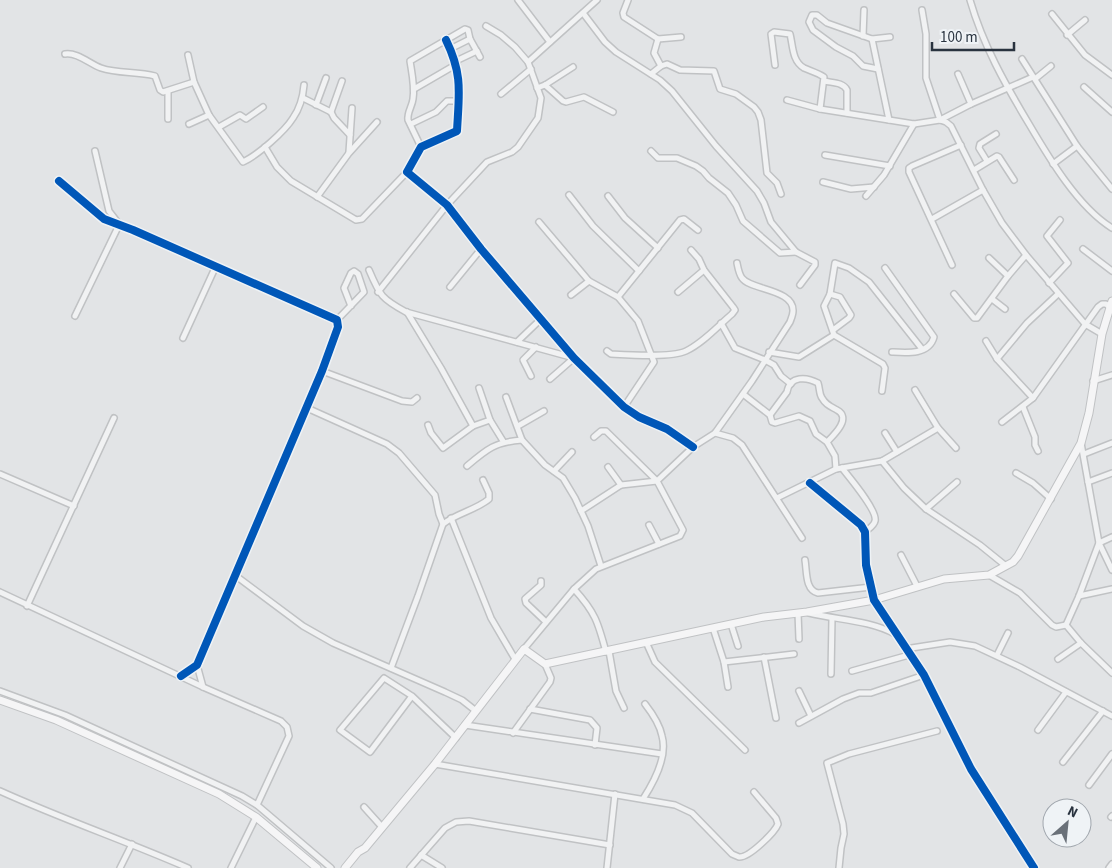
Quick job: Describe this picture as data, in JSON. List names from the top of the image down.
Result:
{
  "scale_bar": "100 m",
  "north": "top right"
}
